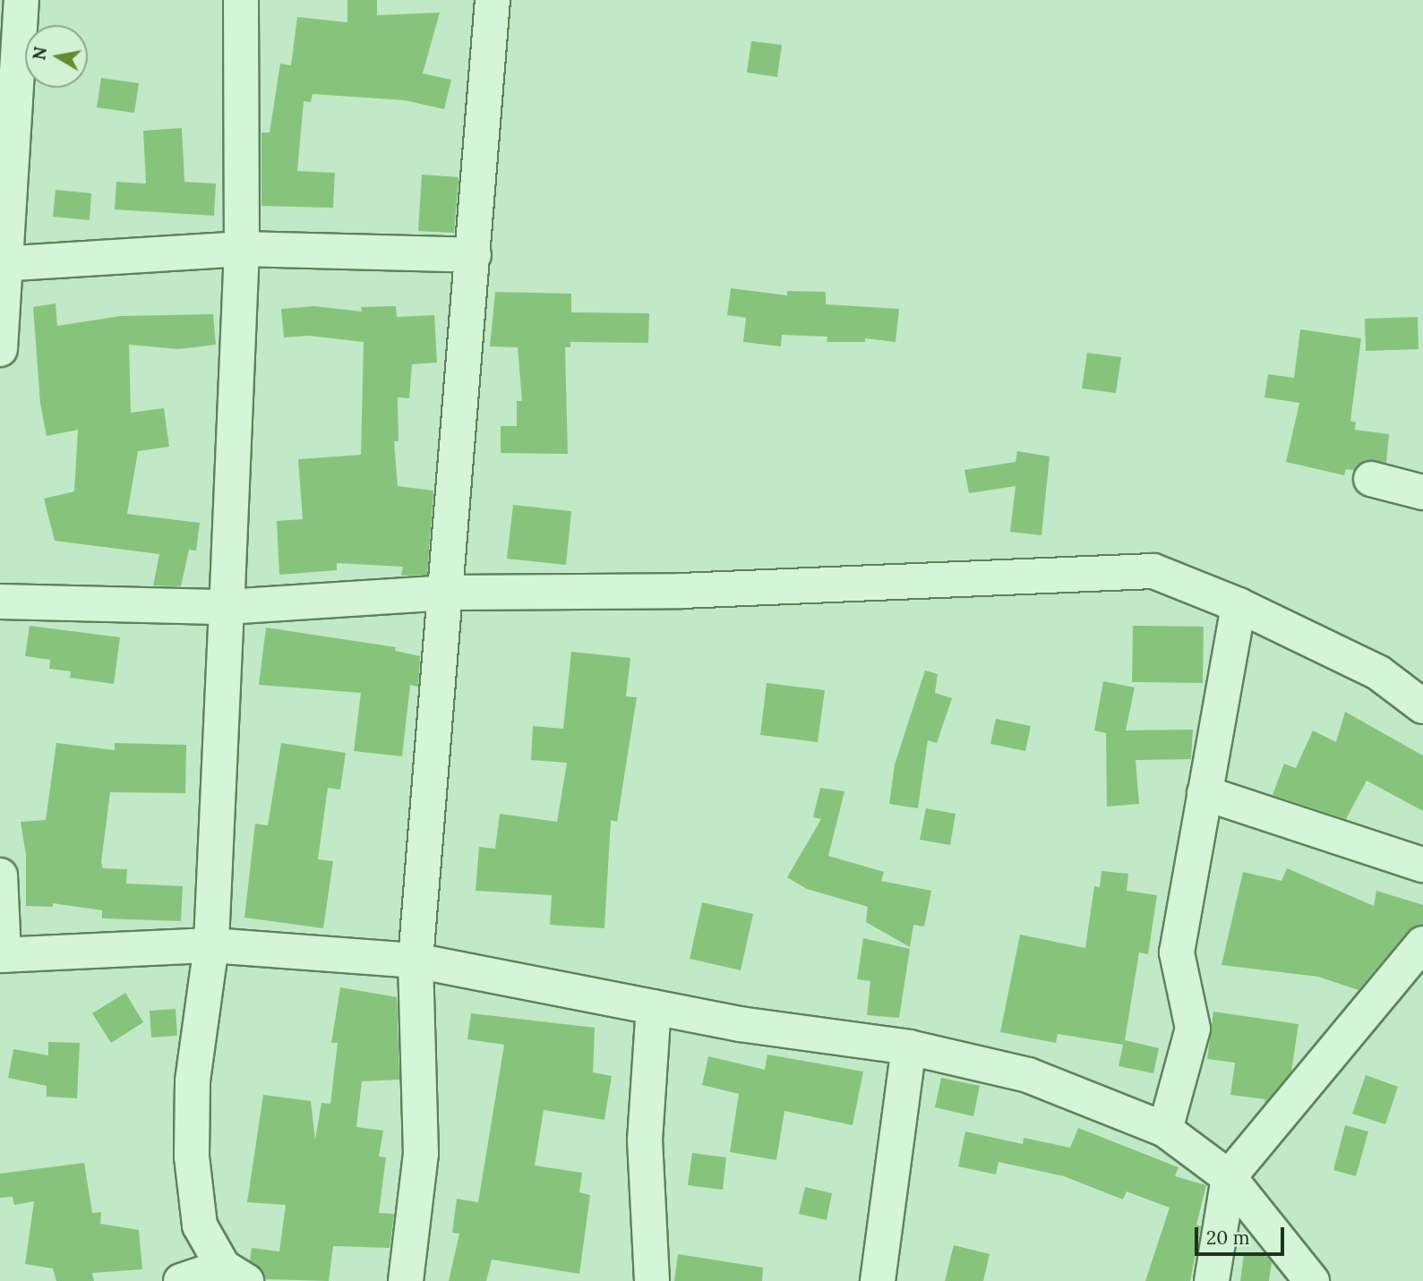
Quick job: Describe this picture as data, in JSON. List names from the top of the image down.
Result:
{
  "scale_bar": "20 m",
  "north": "left"
}
